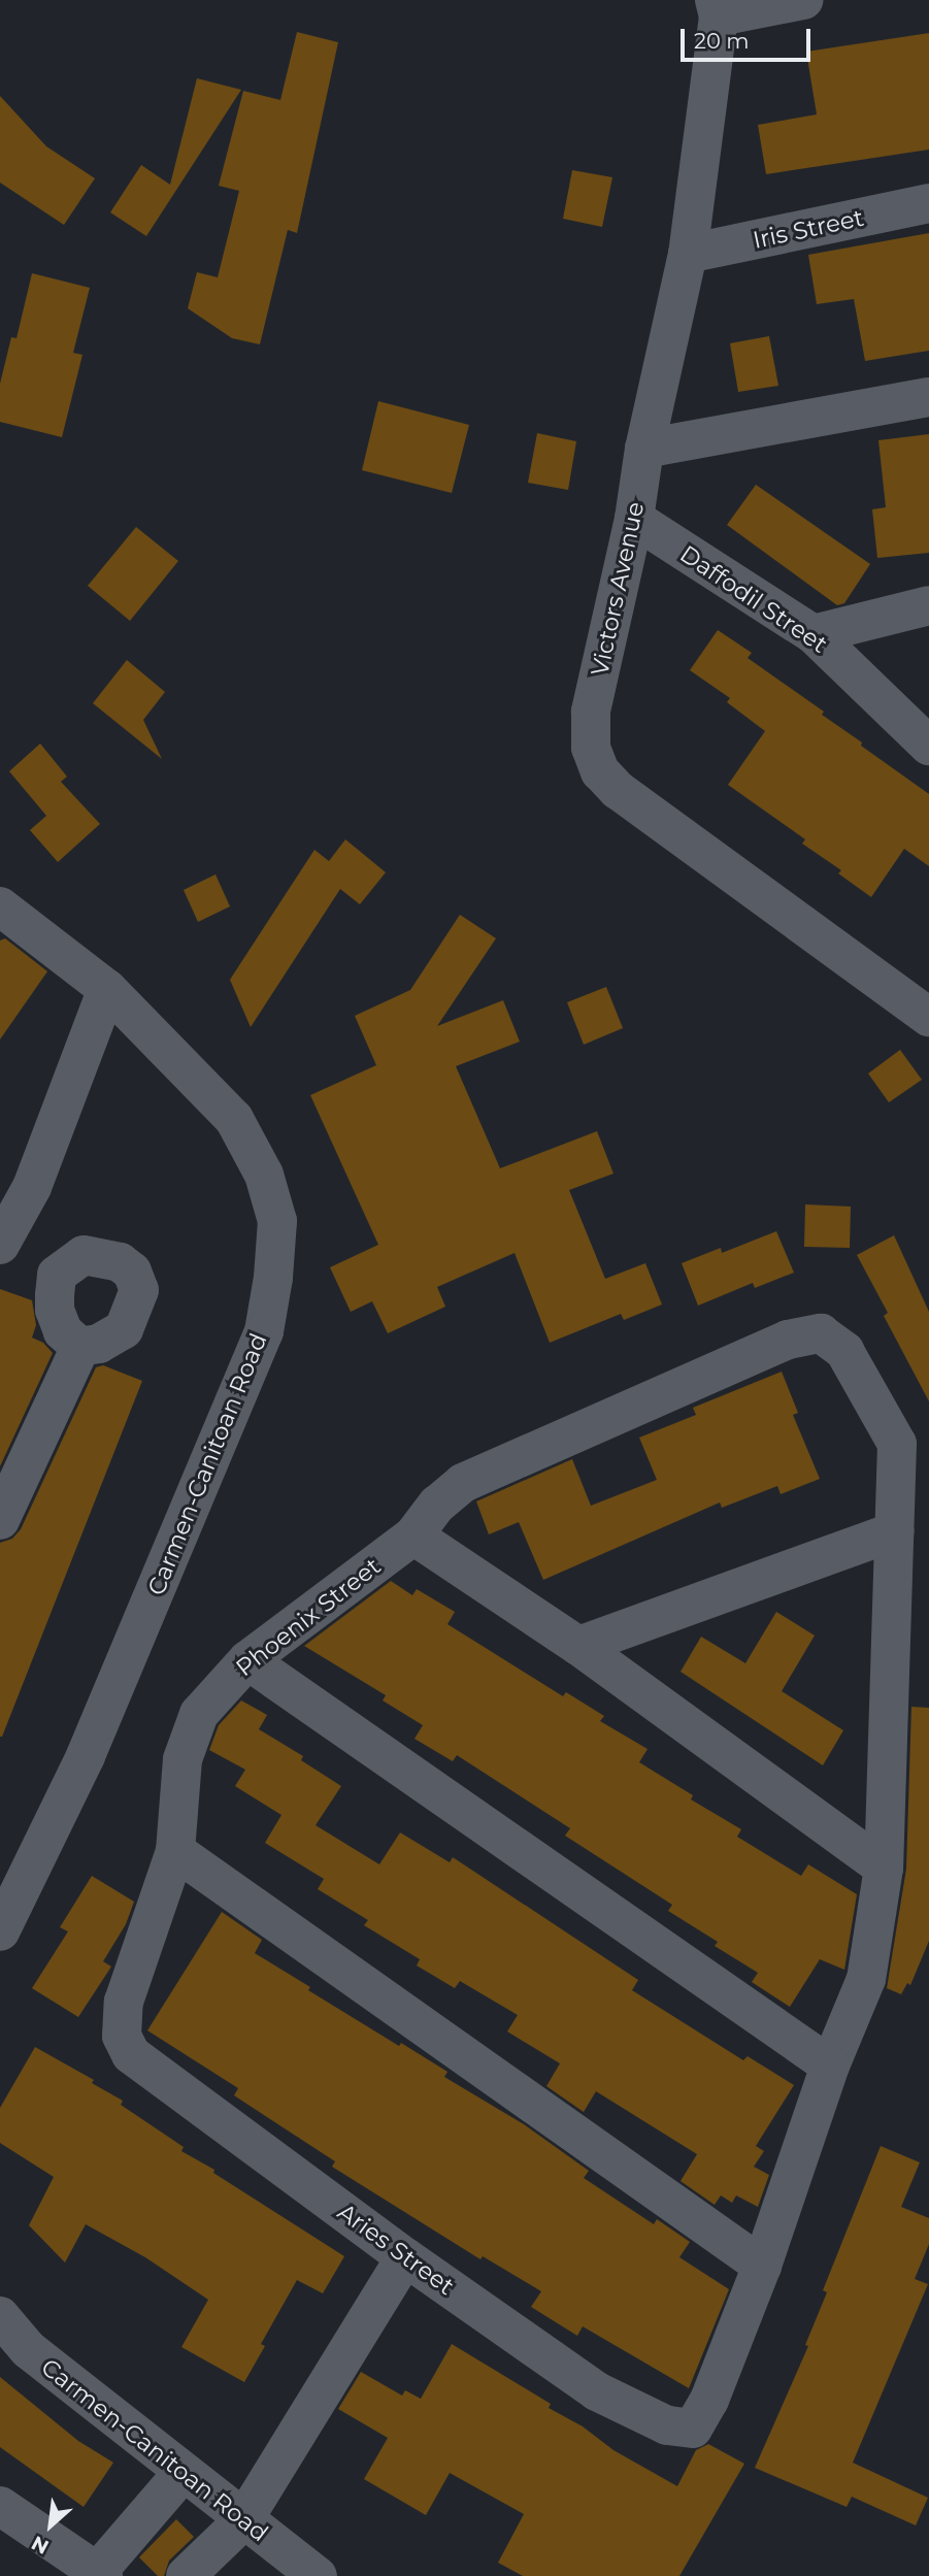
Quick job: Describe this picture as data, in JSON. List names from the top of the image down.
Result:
{
  "streets": {
    "street": [
      "Iris Street",
      "Victors Avenue",
      "Daffodil Street",
      "Carmen-Canitoan Road",
      "Phoenix Street",
      "Aries Street"
    ]
  },
  "crossings": [
    ["Iris Street", "Victors Avenue"],
    ["Victors Avenue", "Daffodil Street"],
    ["Phoenix Street", "Aries Street"]
  ],
  "scale_bar": "20 m",
  "north": "bottom left"
}
